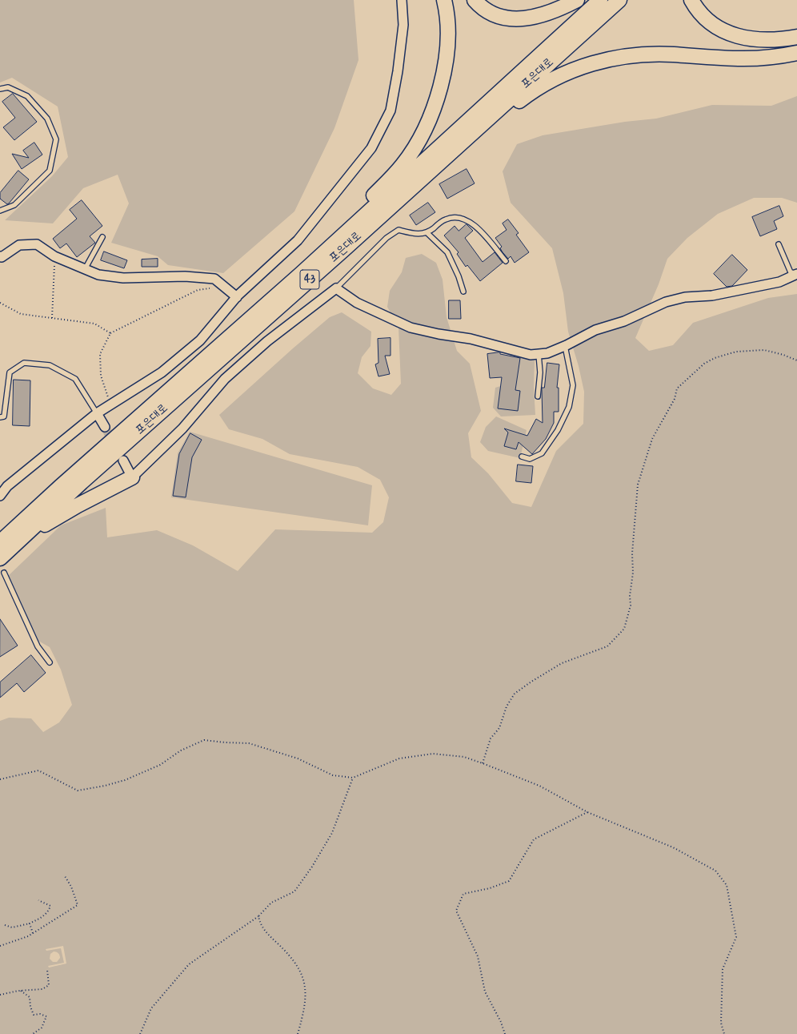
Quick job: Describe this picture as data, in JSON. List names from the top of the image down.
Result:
{
  "streets": {
    "highway": ["포은대로", "43"]
  }
}
